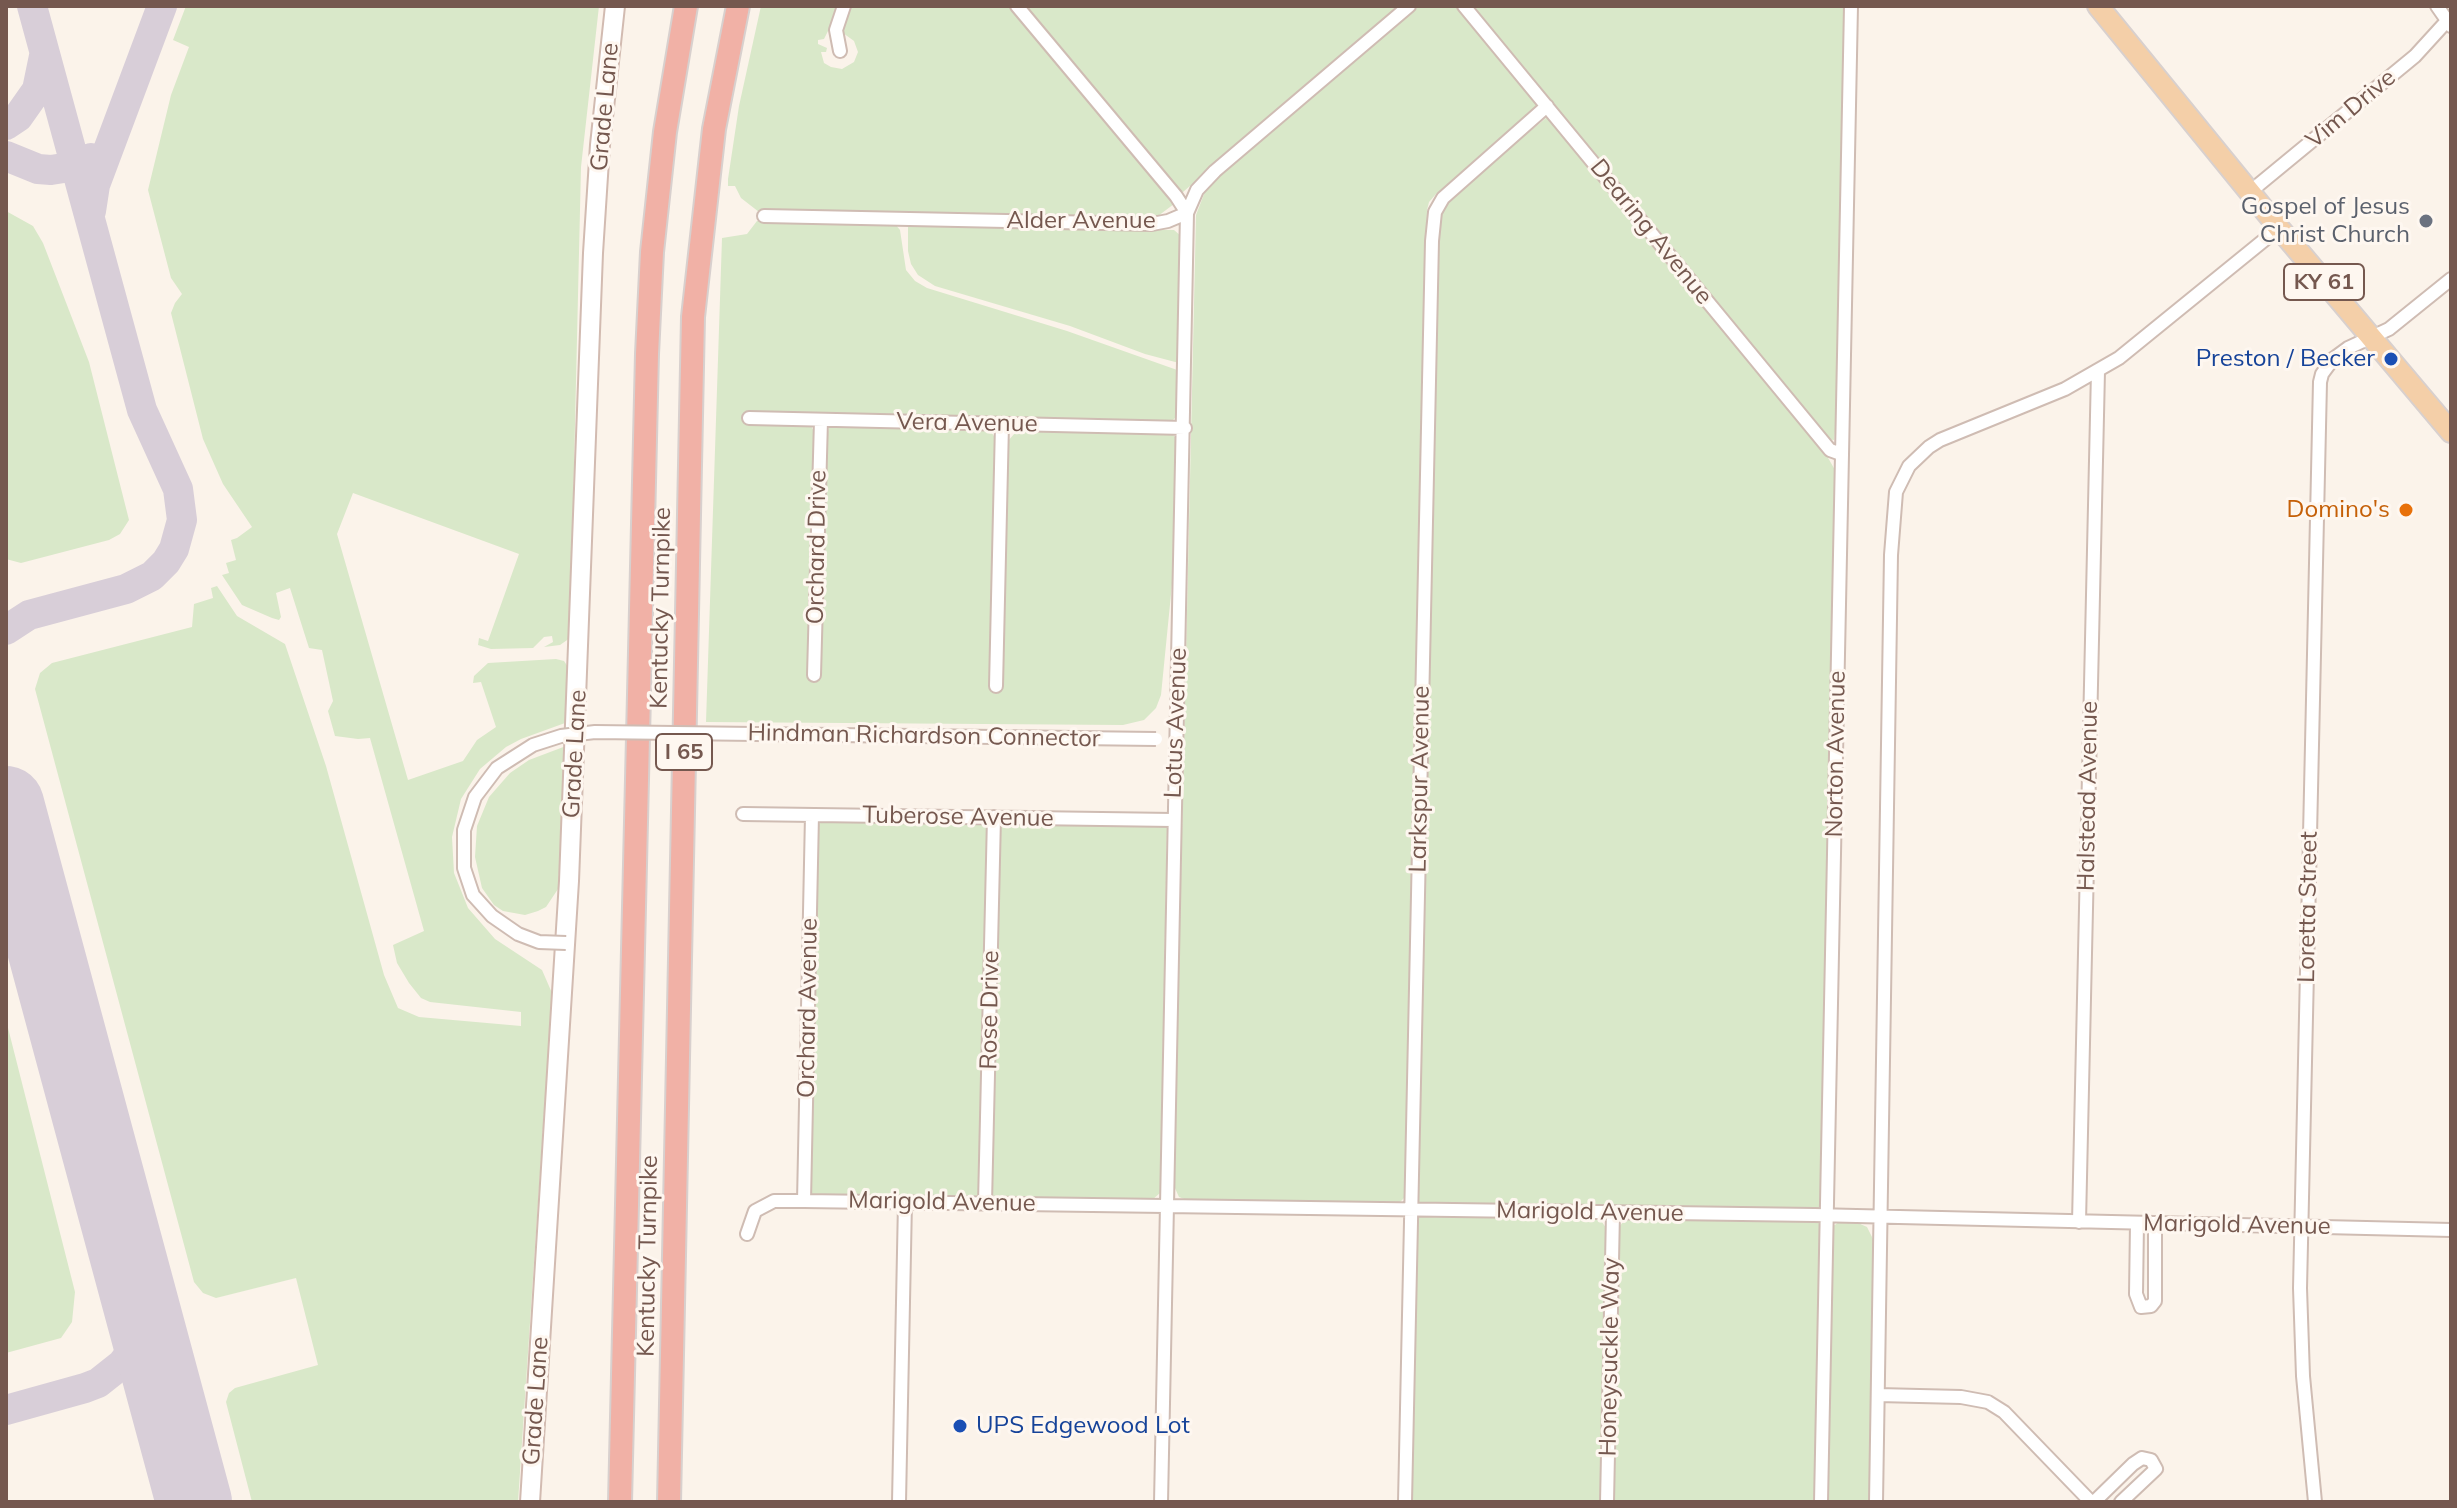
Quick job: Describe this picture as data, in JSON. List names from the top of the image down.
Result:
{
  "streets": {
    "highway": ["Kentucky Turnpike", "I 65"],
    "main road": ["Grade Lane", "KY 61"],
    "street": [
      "Vim Drive",
      "Alder Avenue",
      "Dearing Avenue",
      "Vera Avenue",
      "Orchard Drive",
      "Lotus Avenue",
      "Hindman Richardson Connector",
      "Norton Avenue",
      "Larkspur Avenue",
      "Halstead Avenue",
      "Tuberose Avenue",
      "Loretta Street",
      "Orchard Avenue",
      "Rose Drive",
      "Marigold Avenue",
      "Honeysuckle Way"
    ]
  },
  "crossings": [
    ["Grade Lane", "Hindman Richardson Connector"],
    ["Vim Drive", "KY 61"],
    ["Alder Avenue", "Lotus Avenue"],
    ["Dearing Avenue", "Norton Avenue"],
    ["Dearing Avenue", "Larkspur Avenue"],
    ["KY 61", "Loretta Street"],
    ["Vera Avenue", "Orchard Drive"],
    ["Vera Avenue", "Lotus Avenue"],
    ["Lotus Avenue", "Hindman Richardson Connector"],
    ["Lotus Avenue", "Tuberose Avenue"],
    ["Lotus Avenue", "Marigold Avenue"],
    ["Norton Avenue", "Marigold Avenue"],
    ["Larkspur Avenue", "Marigold Avenue"],
    ["Halstead Avenue", "Marigold Avenue"],
    ["Tuberose Avenue", "Orchard Avenue"],
    ["Tuberose Avenue", "Rose Drive"],
    ["Loretta Street", "Marigold Avenue"],
    ["Orchard Avenue", "Marigold Avenue"],
    ["Rose Drive", "Marigold Avenue"],
    ["Marigold Avenue", "Honeysuckle Way"]
  ],
  "places": [
    "Gospel of Jesus Christ Church",
    "Preston / Becker",
    "Domino's",
    "UPS Edgewood Lot"
  ]
}
